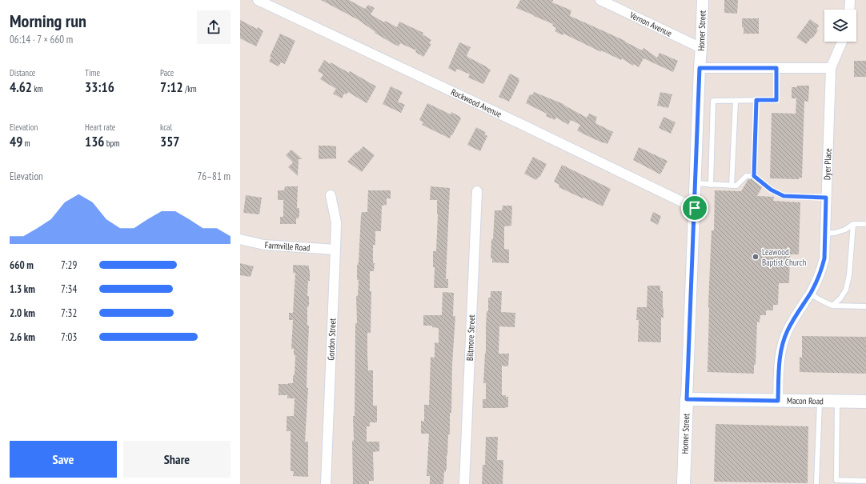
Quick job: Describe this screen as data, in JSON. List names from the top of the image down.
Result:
{
  "streets": {
    "main road": ["Homer Street", "Macon Road"],
    "street": [
      "Vernon Avenue",
      "Rockwood Avenue",
      "Dyer Place",
      "Farmville Road",
      "Biltmore Street",
      "Gordon Street"
    ]
  },
  "crossings": [
    ["Vernon Avenue", "Homer Street"],
    ["Homer Street", "Rockwood Avenue"],
    ["Homer Street", "Macon Road"],
    ["Dyer Place", "Macon Road"],
    ["Farmville Road", "Gordon Street"]
  ],
  "places": ["Leawood Baptist Church"],
  "page": {
    "heading": ["Morning run", "06:14 · 7 × 660 m"],
    "stats": [
      ["Distance", "4.62 km"],
      ["Time", "33:16"],
      ["Pace", "7:12 /km"],
      ["Elevation", "49 m"],
      ["Heart rate", "136 bpm"],
      ["kcal", "357"]
    ],
    "chart": ["Elevation", "76–81 m"],
    "list": [
      {
        "name": "660 m",
        "note": "7:29"
      },
      {
        "name": "1.3 km",
        "note": "7:34"
      },
      {
        "name": "2.0 km",
        "note": "7:32"
      },
      {
        "name": "2.6 km",
        "note": "7:03"
      }
    ],
    "buttons": ["Save", "Share"]
  }
}
